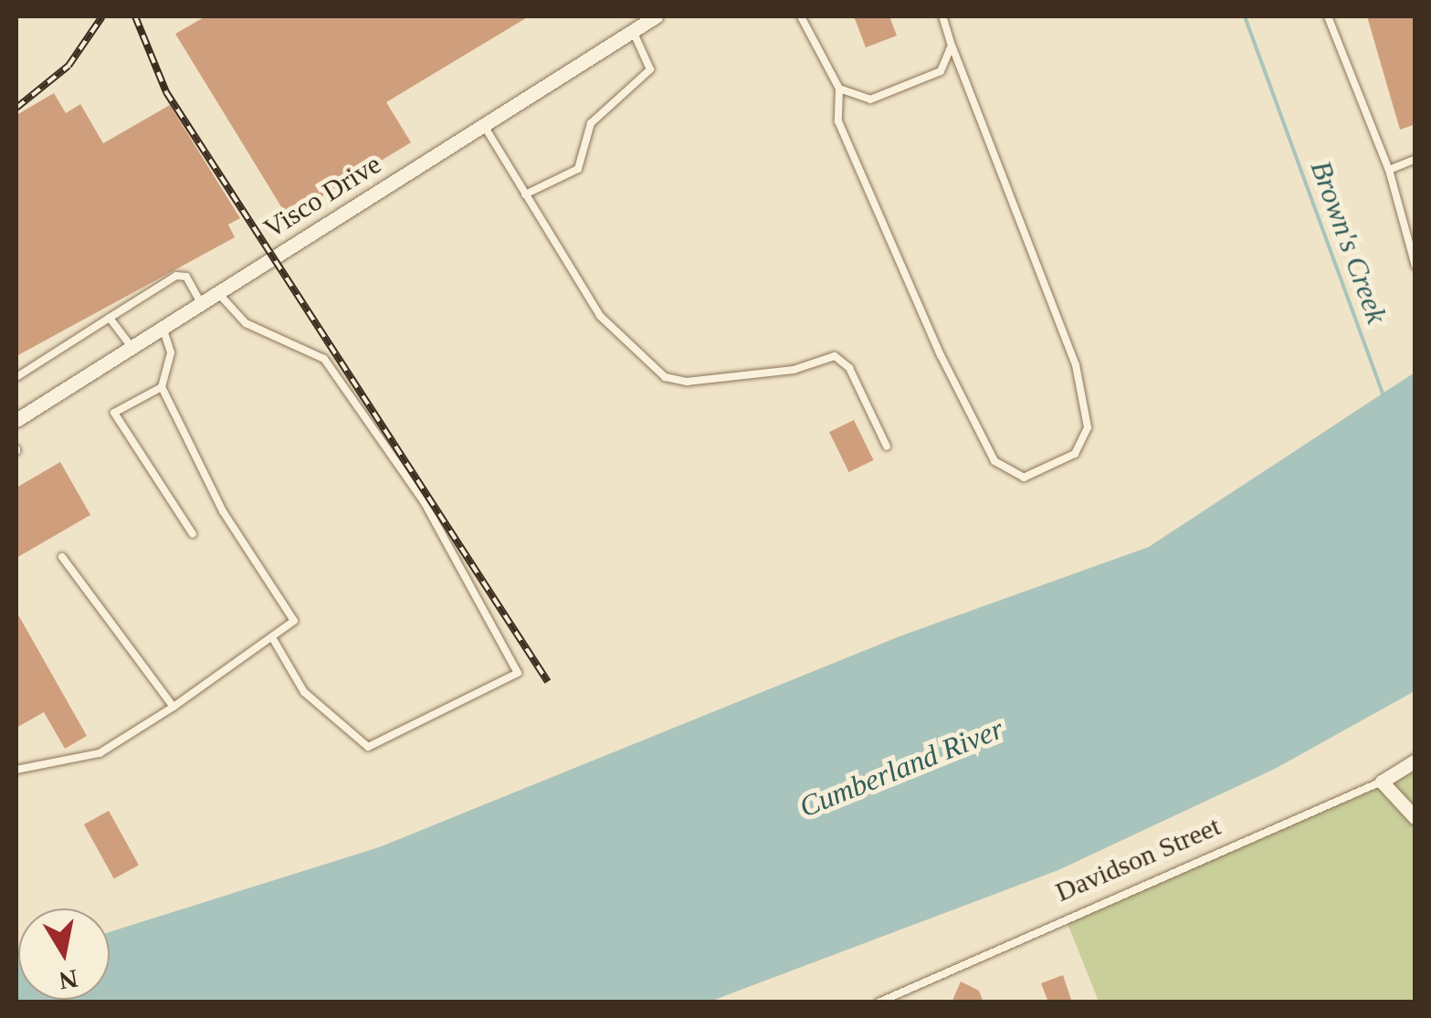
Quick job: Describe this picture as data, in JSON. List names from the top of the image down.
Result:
{
  "streets": {
    "street": ["Visco Drive", "Davidson Street"]
  },
  "water": ["Brown's Creek", "Cumberland River"],
  "north": "bottom"
}
